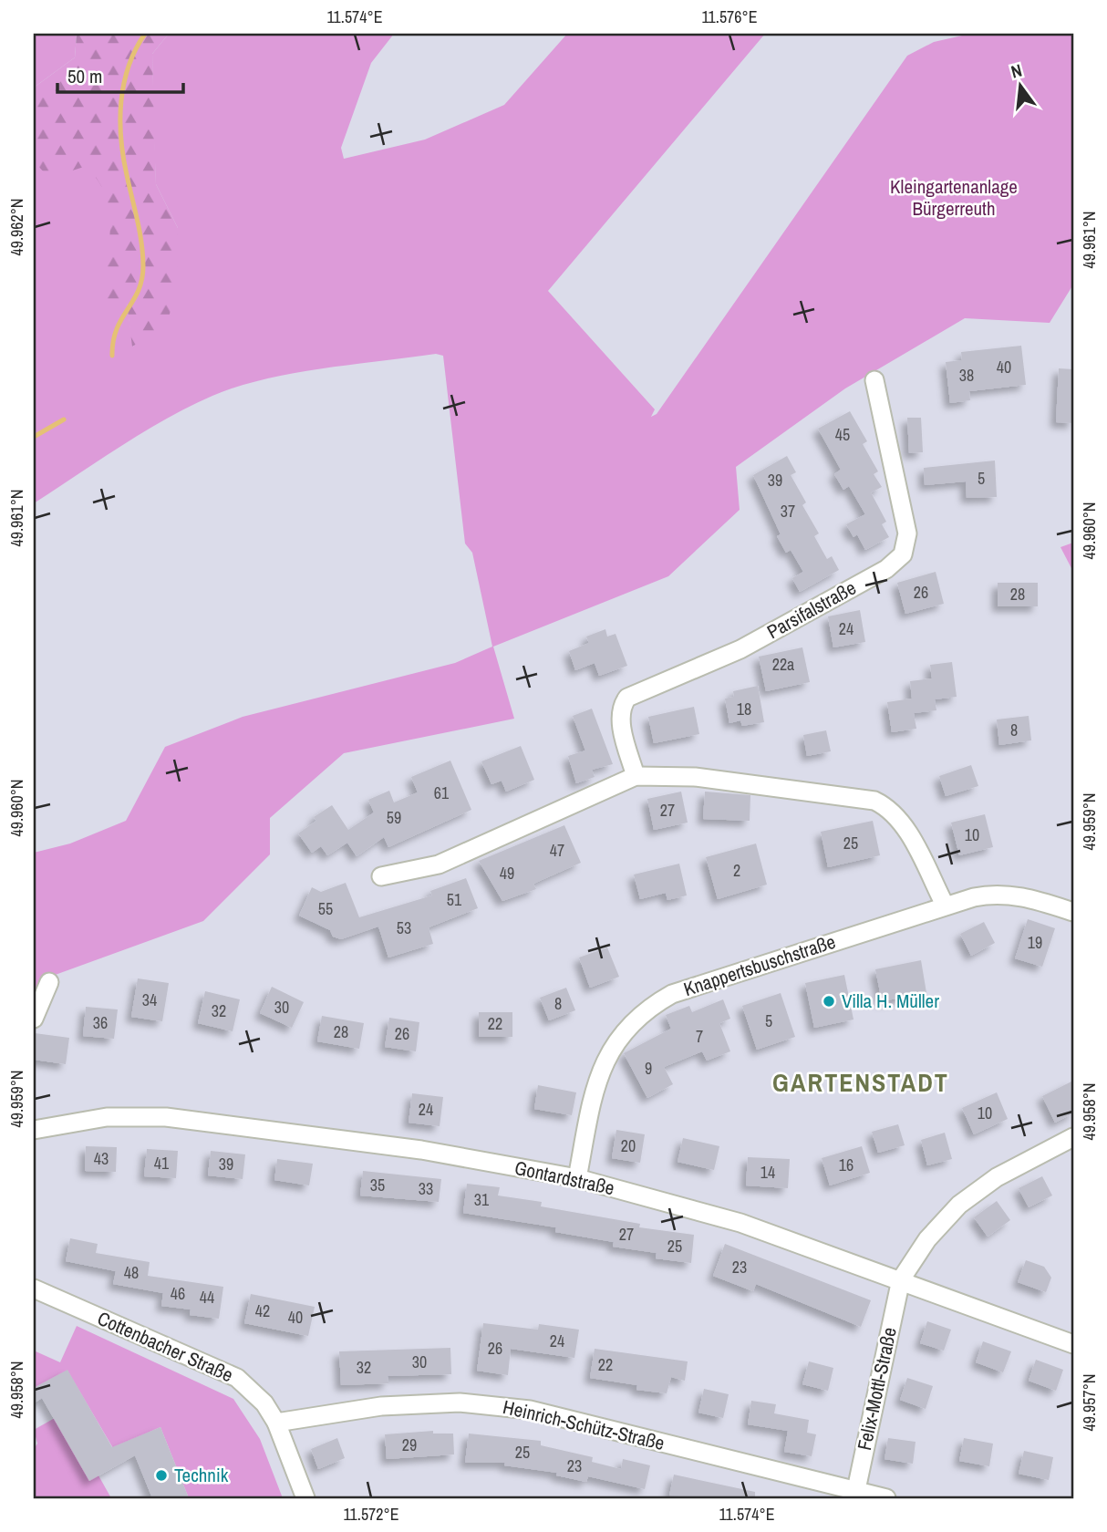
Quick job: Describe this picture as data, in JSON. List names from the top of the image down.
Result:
{
  "streets": {
    "street": [
      "Parsifalstraße",
      "Knappertsbuschstraße",
      "Gontardstraße",
      "Cottenbacher Straße",
      "Felix-Mottl-Straße",
      "Heinrich-Schütz-Straße"
    ]
  },
  "crossings": [
    ["Knappertsbuschstraße", "Gontardstraße"],
    ["Gontardstraße", "Felix-Mottl-Straße"],
    ["Cottenbacher Straße", "Heinrich-Schütz-Straße"],
    ["Felix-Mottl-Straße", "Heinrich-Schütz-Straße"]
  ],
  "districts": ["GARTENSTADT"],
  "parks": ["Kleingartenanlage Bürgerreuth"],
  "places": ["Villa H. Müller", "Technik"],
  "house_numbers": [
    "40",
    "38",
    "45",
    "5",
    "39",
    "37",
    "26",
    "28",
    "24",
    "22a",
    "18",
    "8",
    "61",
    "27",
    "59",
    "10",
    "25",
    "47",
    "2",
    "49",
    "51",
    "55",
    "53",
    "19",
    "34",
    "8",
    "30",
    "32",
    "5",
    "36",
    "22",
    "28",
    "26",
    "7",
    "9",
    "24",
    "10",
    "20",
    "43",
    "41",
    "39",
    "16",
    "14",
    "35",
    "33",
    "31",
    "27",
    "25",
    "23",
    "48",
    "46",
    "44",
    "42",
    "40",
    "24",
    "26",
    "30",
    "22",
    "32",
    "29",
    "25",
    "23"
  ],
  "scale_bar": "50 m",
  "north": "top",
  "coordinates": [
    "11.574°E",
    "11.576°E",
    "49.962°N",
    "49.961°N",
    "49.960°N",
    "49.959°N",
    "49.958°N",
    "49.957°N",
    "11.572°E"
  ]
}
